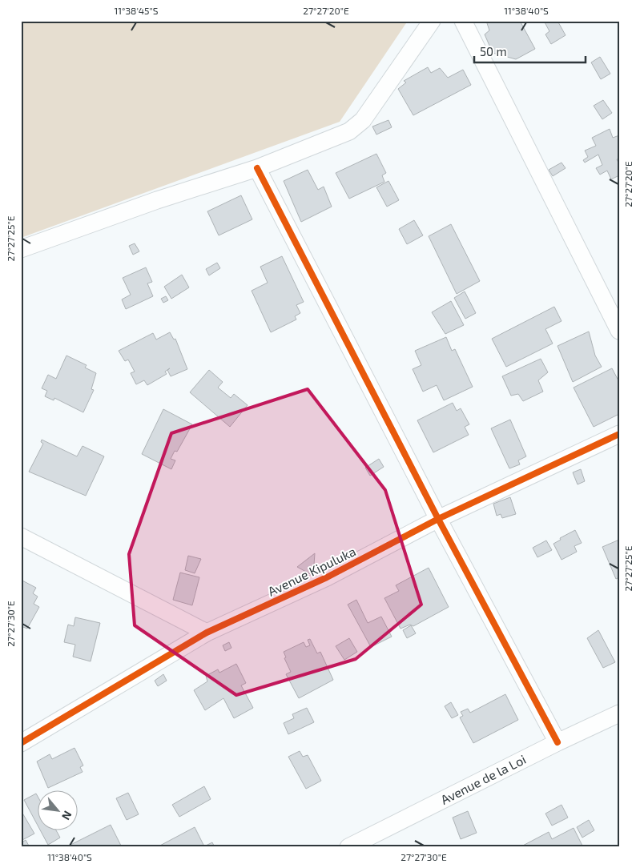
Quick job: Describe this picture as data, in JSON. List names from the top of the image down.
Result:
{
  "streets": {
    "street": ["Avenue Kipuluka", "Avenue de la Loi"]
  },
  "scale_bar": "50 m",
  "north": "bottom right",
  "coordinates": [
    "11°38'45\"S",
    "27°27'20\"E",
    "11°38'40\"S",
    "27°27'25\"E",
    "27°27'30\"E"
  ]
}
